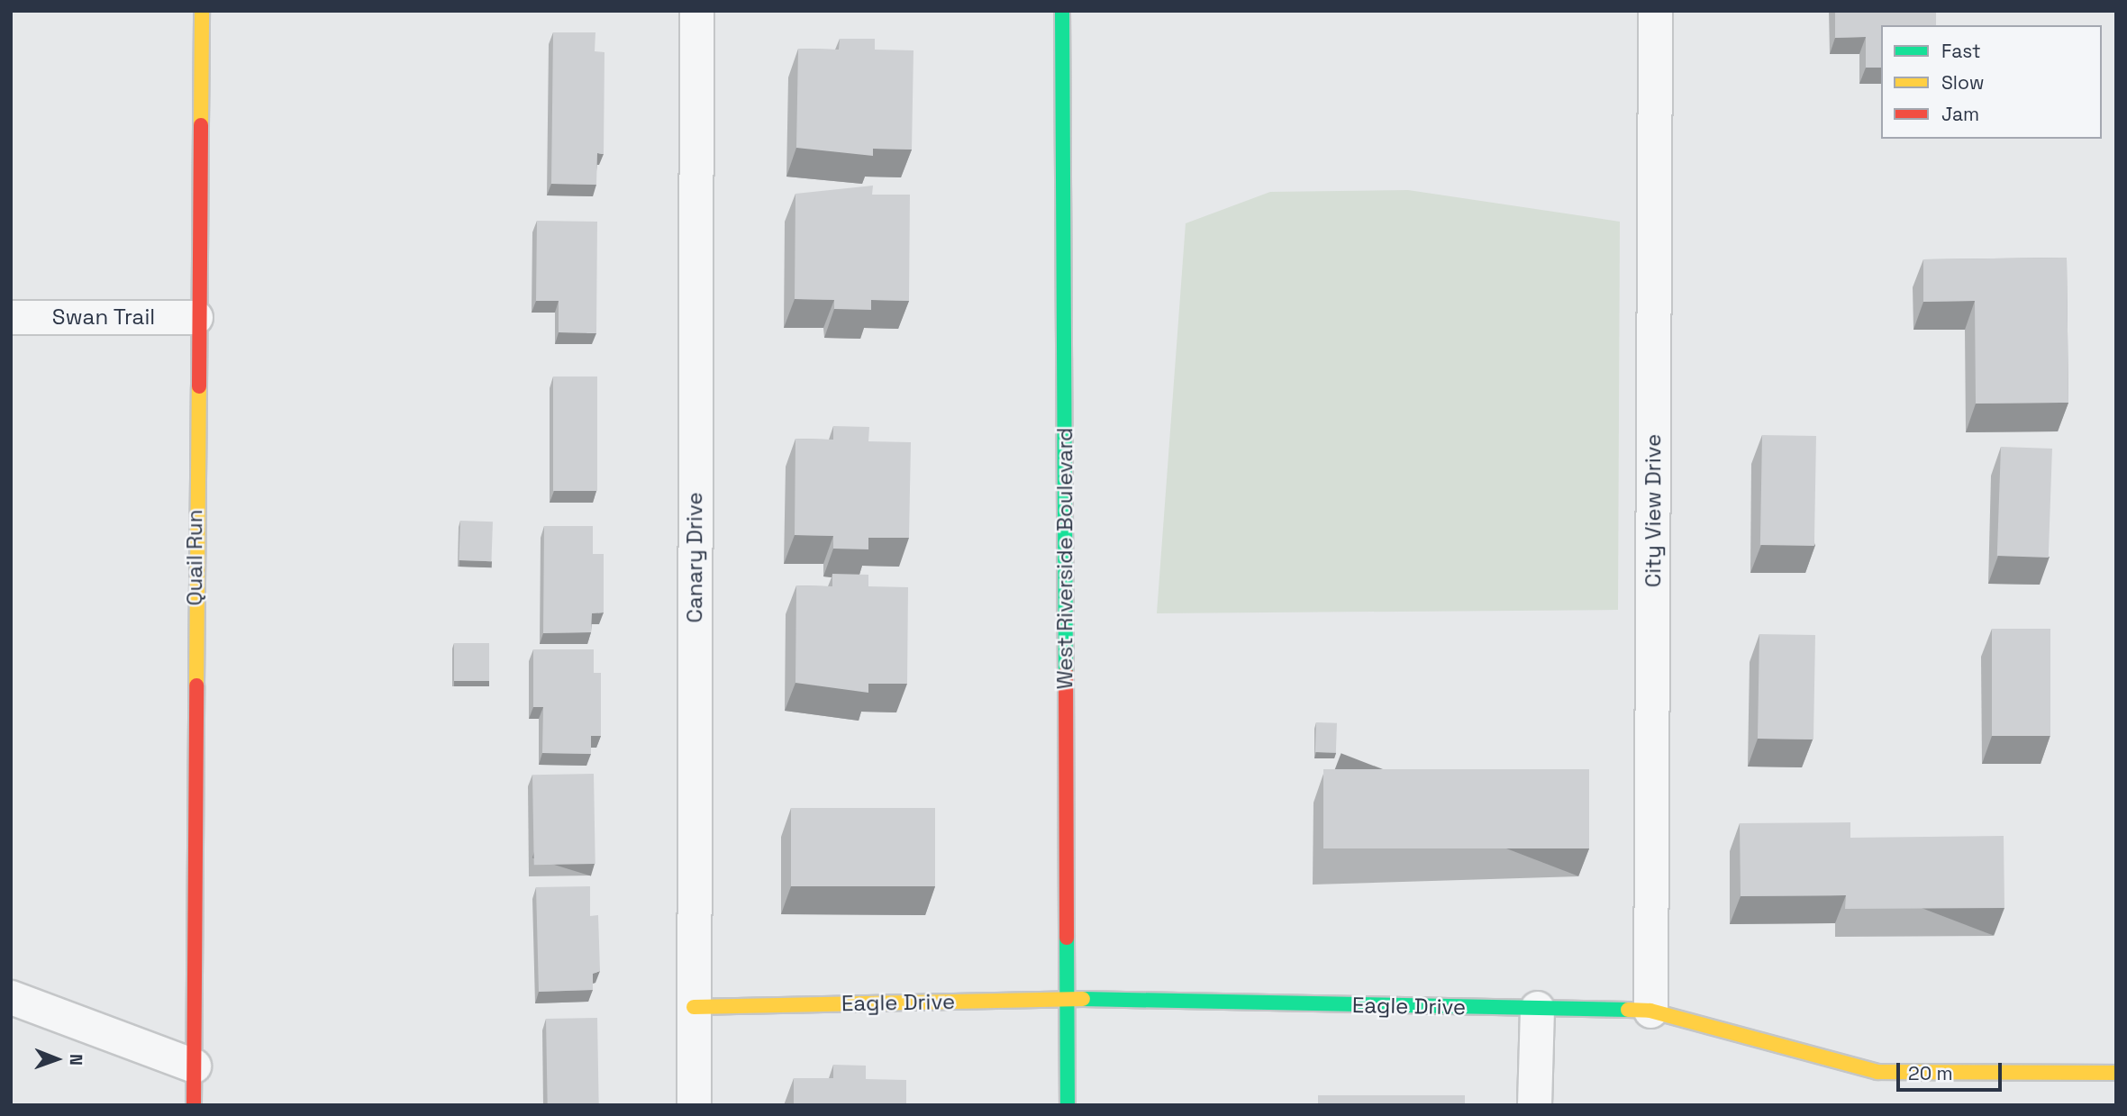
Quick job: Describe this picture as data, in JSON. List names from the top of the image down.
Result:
{
  "streets": {
    "street": [
      "Swan Trail",
      "City View Drive",
      "Quail Run",
      "Canary Drive",
      "West Riverside Boulevard",
      "Eagle Drive"
    ]
  },
  "crossings": [
    ["Swan Trail", "Quail Run"],
    ["City View Drive", "Eagle Drive"],
    ["Canary Drive", "Eagle Drive"],
    ["West Riverside Boulevard", "Eagle Drive"]
  ],
  "legend": ["Fast", "Slow", "Jam"],
  "scale_bar": "20 m",
  "north": "right"
}
